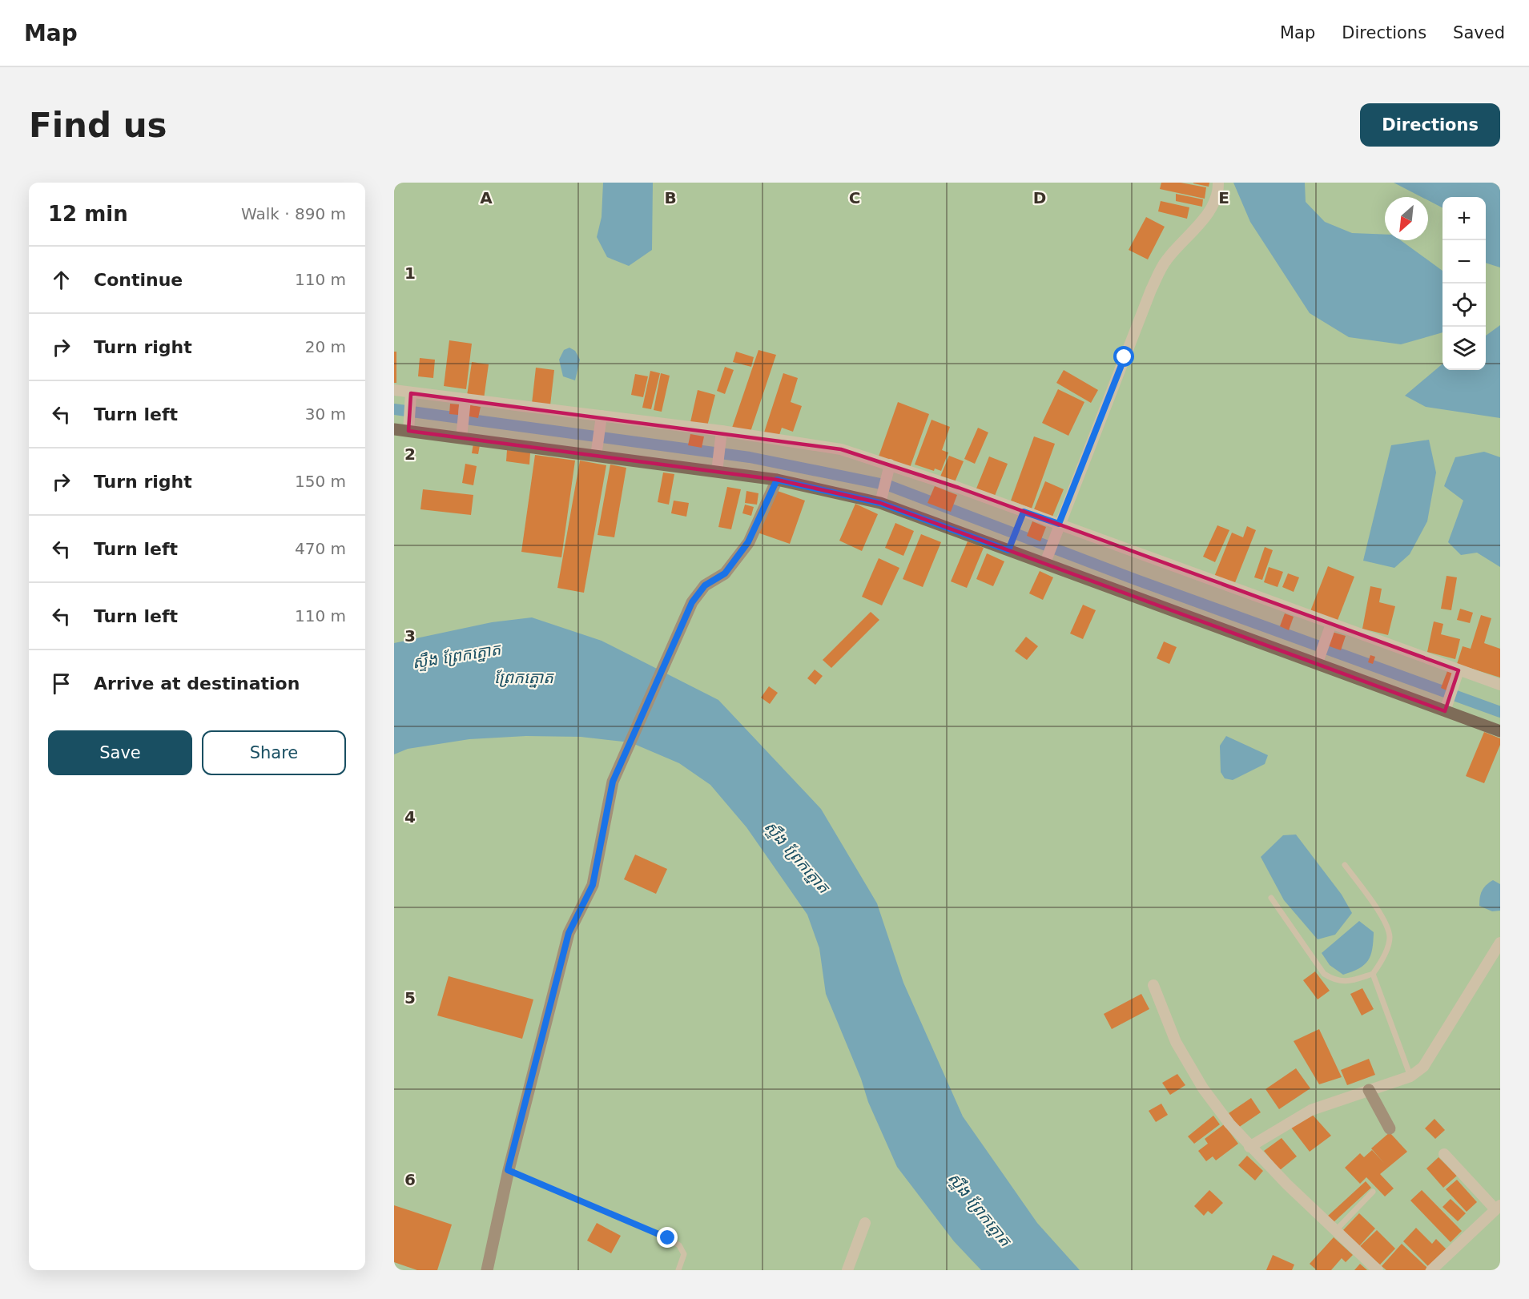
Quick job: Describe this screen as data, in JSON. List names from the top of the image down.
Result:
{
  "water": ["ស្ទឹង ព្រែកត្នោត", "ព្រែកត្នោត"],
  "north": "bottom left",
  "page": {
    "header": "Map",
    "nav": ["Map", "Directions", "Saved"],
    "buttons": [
      "Directions",
      ["Save", "Share"]
    ],
    "title": "Find us",
    "heading": ["12 min", "Walk · 890 m"],
    "map_buttons": ["+", "−"],
    "list": [
      ["Continue", "110 m"],
      ["Turn right", "20 m"],
      ["Turn left", "30 m"],
      ["Turn right", "150 m"],
      ["Turn left", "470 m"],
      ["Turn left", "110 m"],
      "Arrive at destination"
    ]
  },
  "grid": {
    "columns": [
      "A",
      "B",
      "C",
      "D",
      "E"
    ],
    "rows": [
      "1",
      "2",
      "3",
      "4",
      "5",
      "6"
    ]
  }
}
